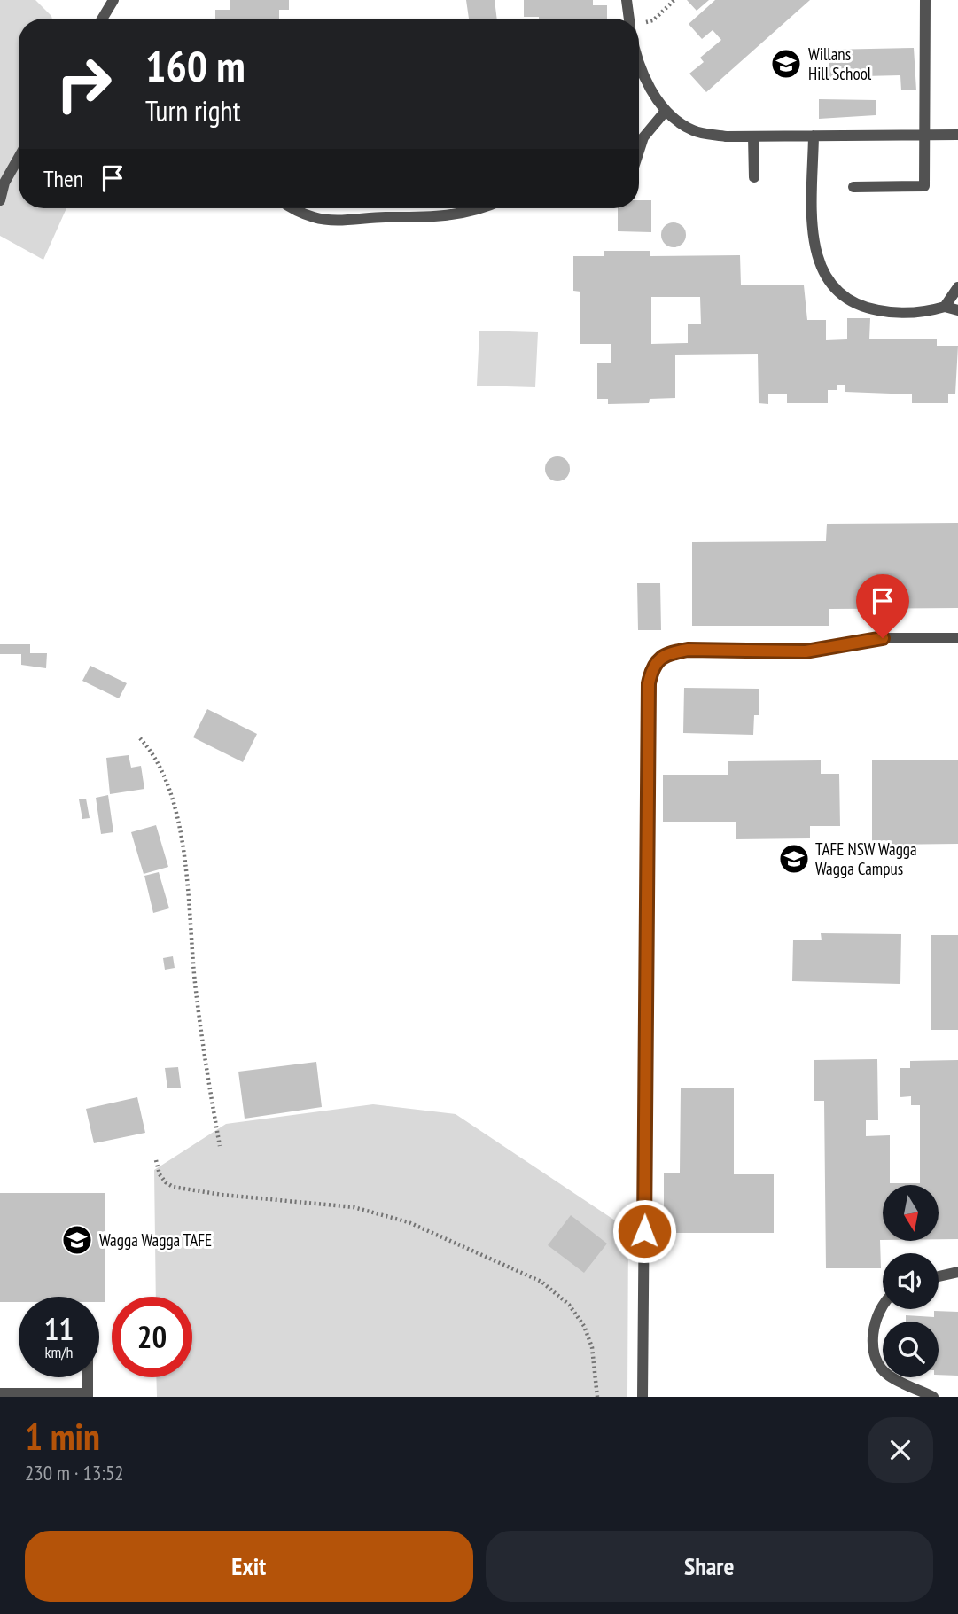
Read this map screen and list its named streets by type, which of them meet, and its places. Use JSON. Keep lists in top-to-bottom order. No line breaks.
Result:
{"places":{"school or university":["Willans Hill School","TAFE NSW Wagga Wagga Campus","Wagga Wagga TAFE"]},"north":"bottom","page":{"turn":["160 m","Turn right"],"then":"Then","speed":"11 km/h","limit":"20","heading":["1 min","230 m · 13:52"],"buttons":["Exit","Share"]}}
